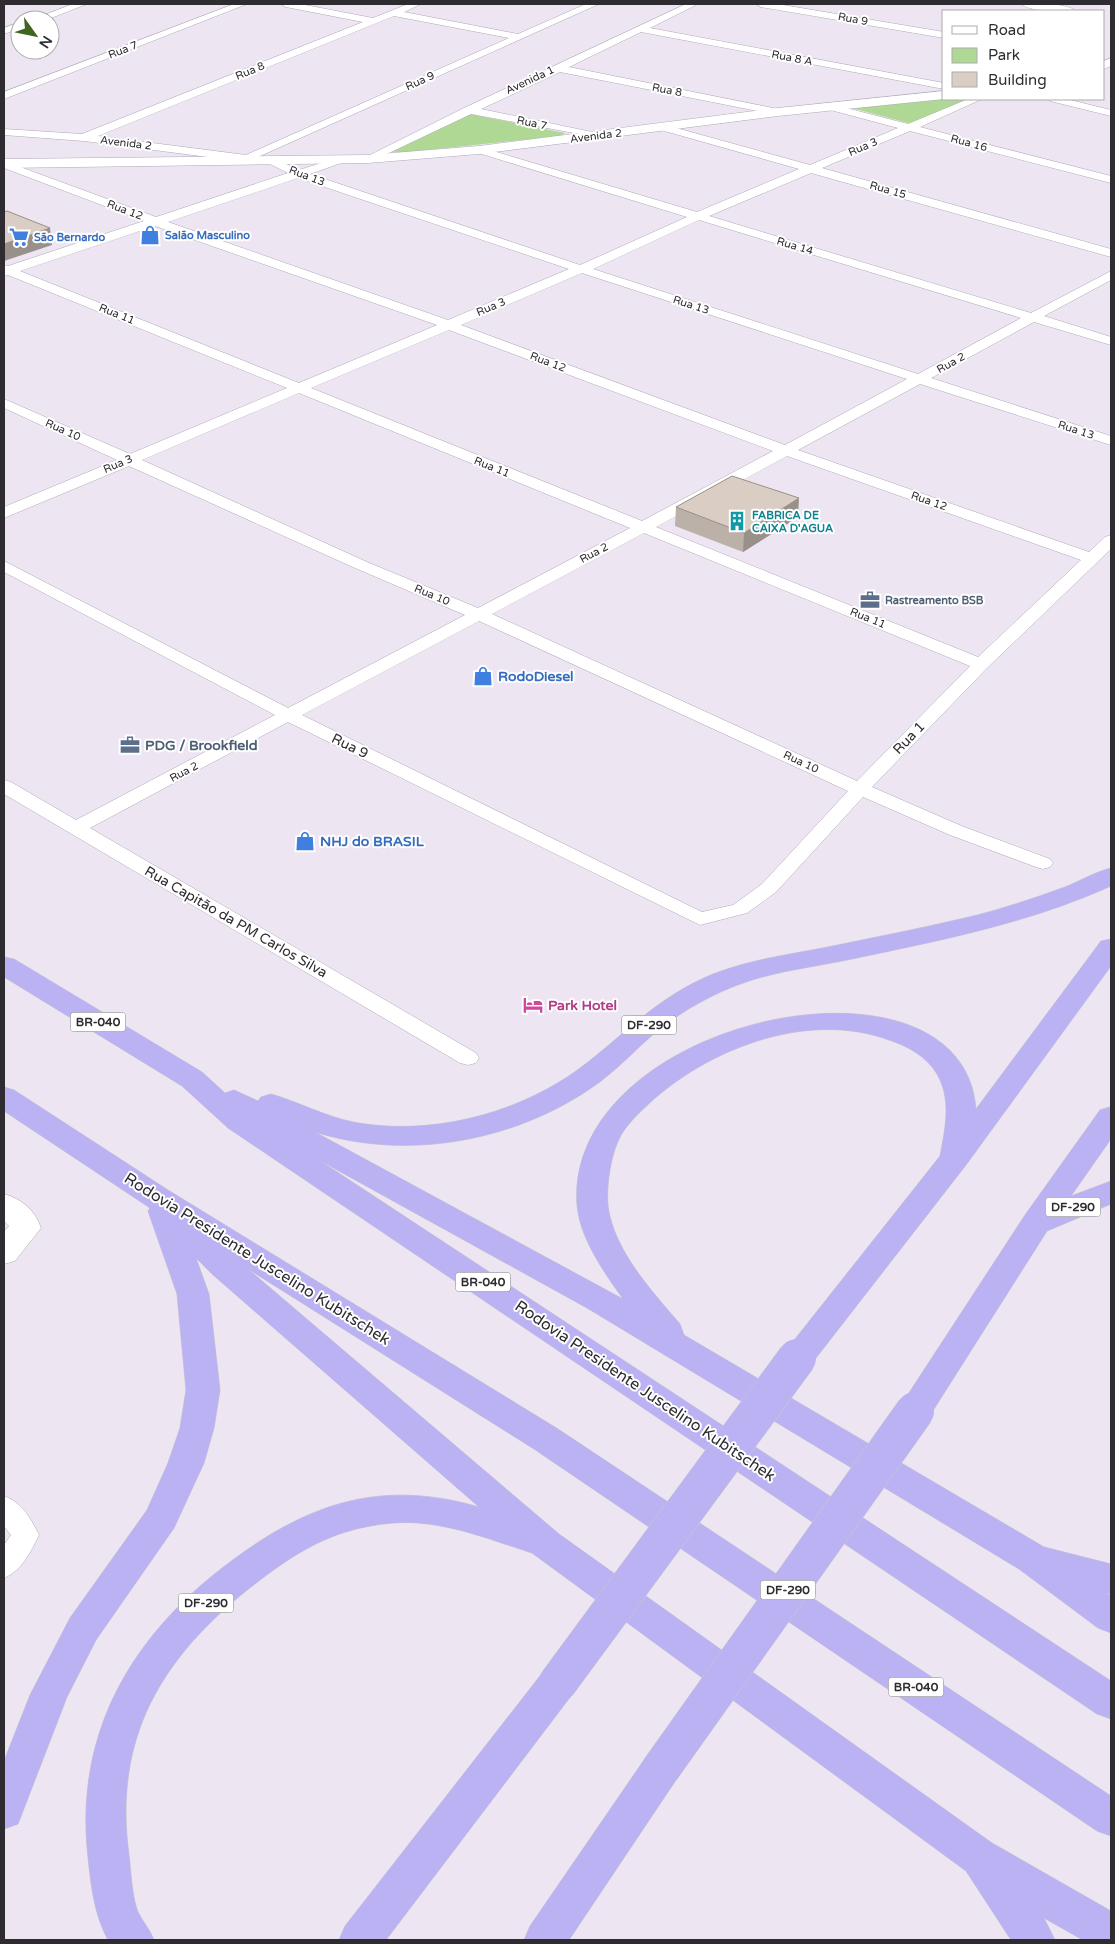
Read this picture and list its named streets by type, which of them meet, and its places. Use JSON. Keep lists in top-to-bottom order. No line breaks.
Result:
{"streets":{"highway":["BR-040","DF-290","Rodovia Presidente Juscelino Kubitschek"],"street":["Rua 9","Rua 7","Rua 8 A","Rua 8","Avenida 1","Avenida 2","Rua 16","Rua 3","Rua 13","Rua 15","Rua 12","Rua 14","Rua 11","Rua 2","Rua 10","Rua 1","Rua Capitão da PM Carlos Silva"]},"crossings":[["Rua 9","Avenida 2"],["Rua 9","Rua 2"],["Rua 9","Rua 1"],["Rua 7","Avenida 1"],["Rua 7","Avenida 2"],["Rua 8 A","Avenida 1"],["Rua 8","Avenida 1"],["Rua 8","Avenida 2"],["Avenida 1","Avenida 2"],["Avenida 2","Rua 16"],["Avenida 2","Rua 13"],["Avenida 2","Rua 15"],["Avenida 2","Rua 12"],["Avenida 2","Rua 14"],["Rua 16","Rua 3"],["Rua 3","Rua 13"],["Rua 3","Rua 15"],["Rua 3","Rua 12"],["Rua 3","Rua 14"],["Rua 3","Rua 11"],["Rua 3","Rua 10"],["Rua 13","Rua 2"],["Rua 12","Rua 2"],["Rua 12","Rua 1"],["Rua 14","Rua 2"],["Rua 11","Rua 2"],["Rua 11","Rua 1"],["Rua 2","Rua 10"],["Rua 2","Rua Capitão da PM Carlos Silva"],["Rua 10","Rua 1"],["DF-290","Rodovia Presidente Juscelino Kubitschek"]],"places":{"shop":["Salão Masculino","RodoDiesel","NHJ do BRASIL"],"supermarket":["São Bernardo"],"building":["FABRICA DE CAIXA D'AGUA"],"office":["Rastreamento BSB","PDG / Brookfield"],"hotel":["Park Hotel"]},"legend":["Road","Park","Building"],"north":"bottom right"}
